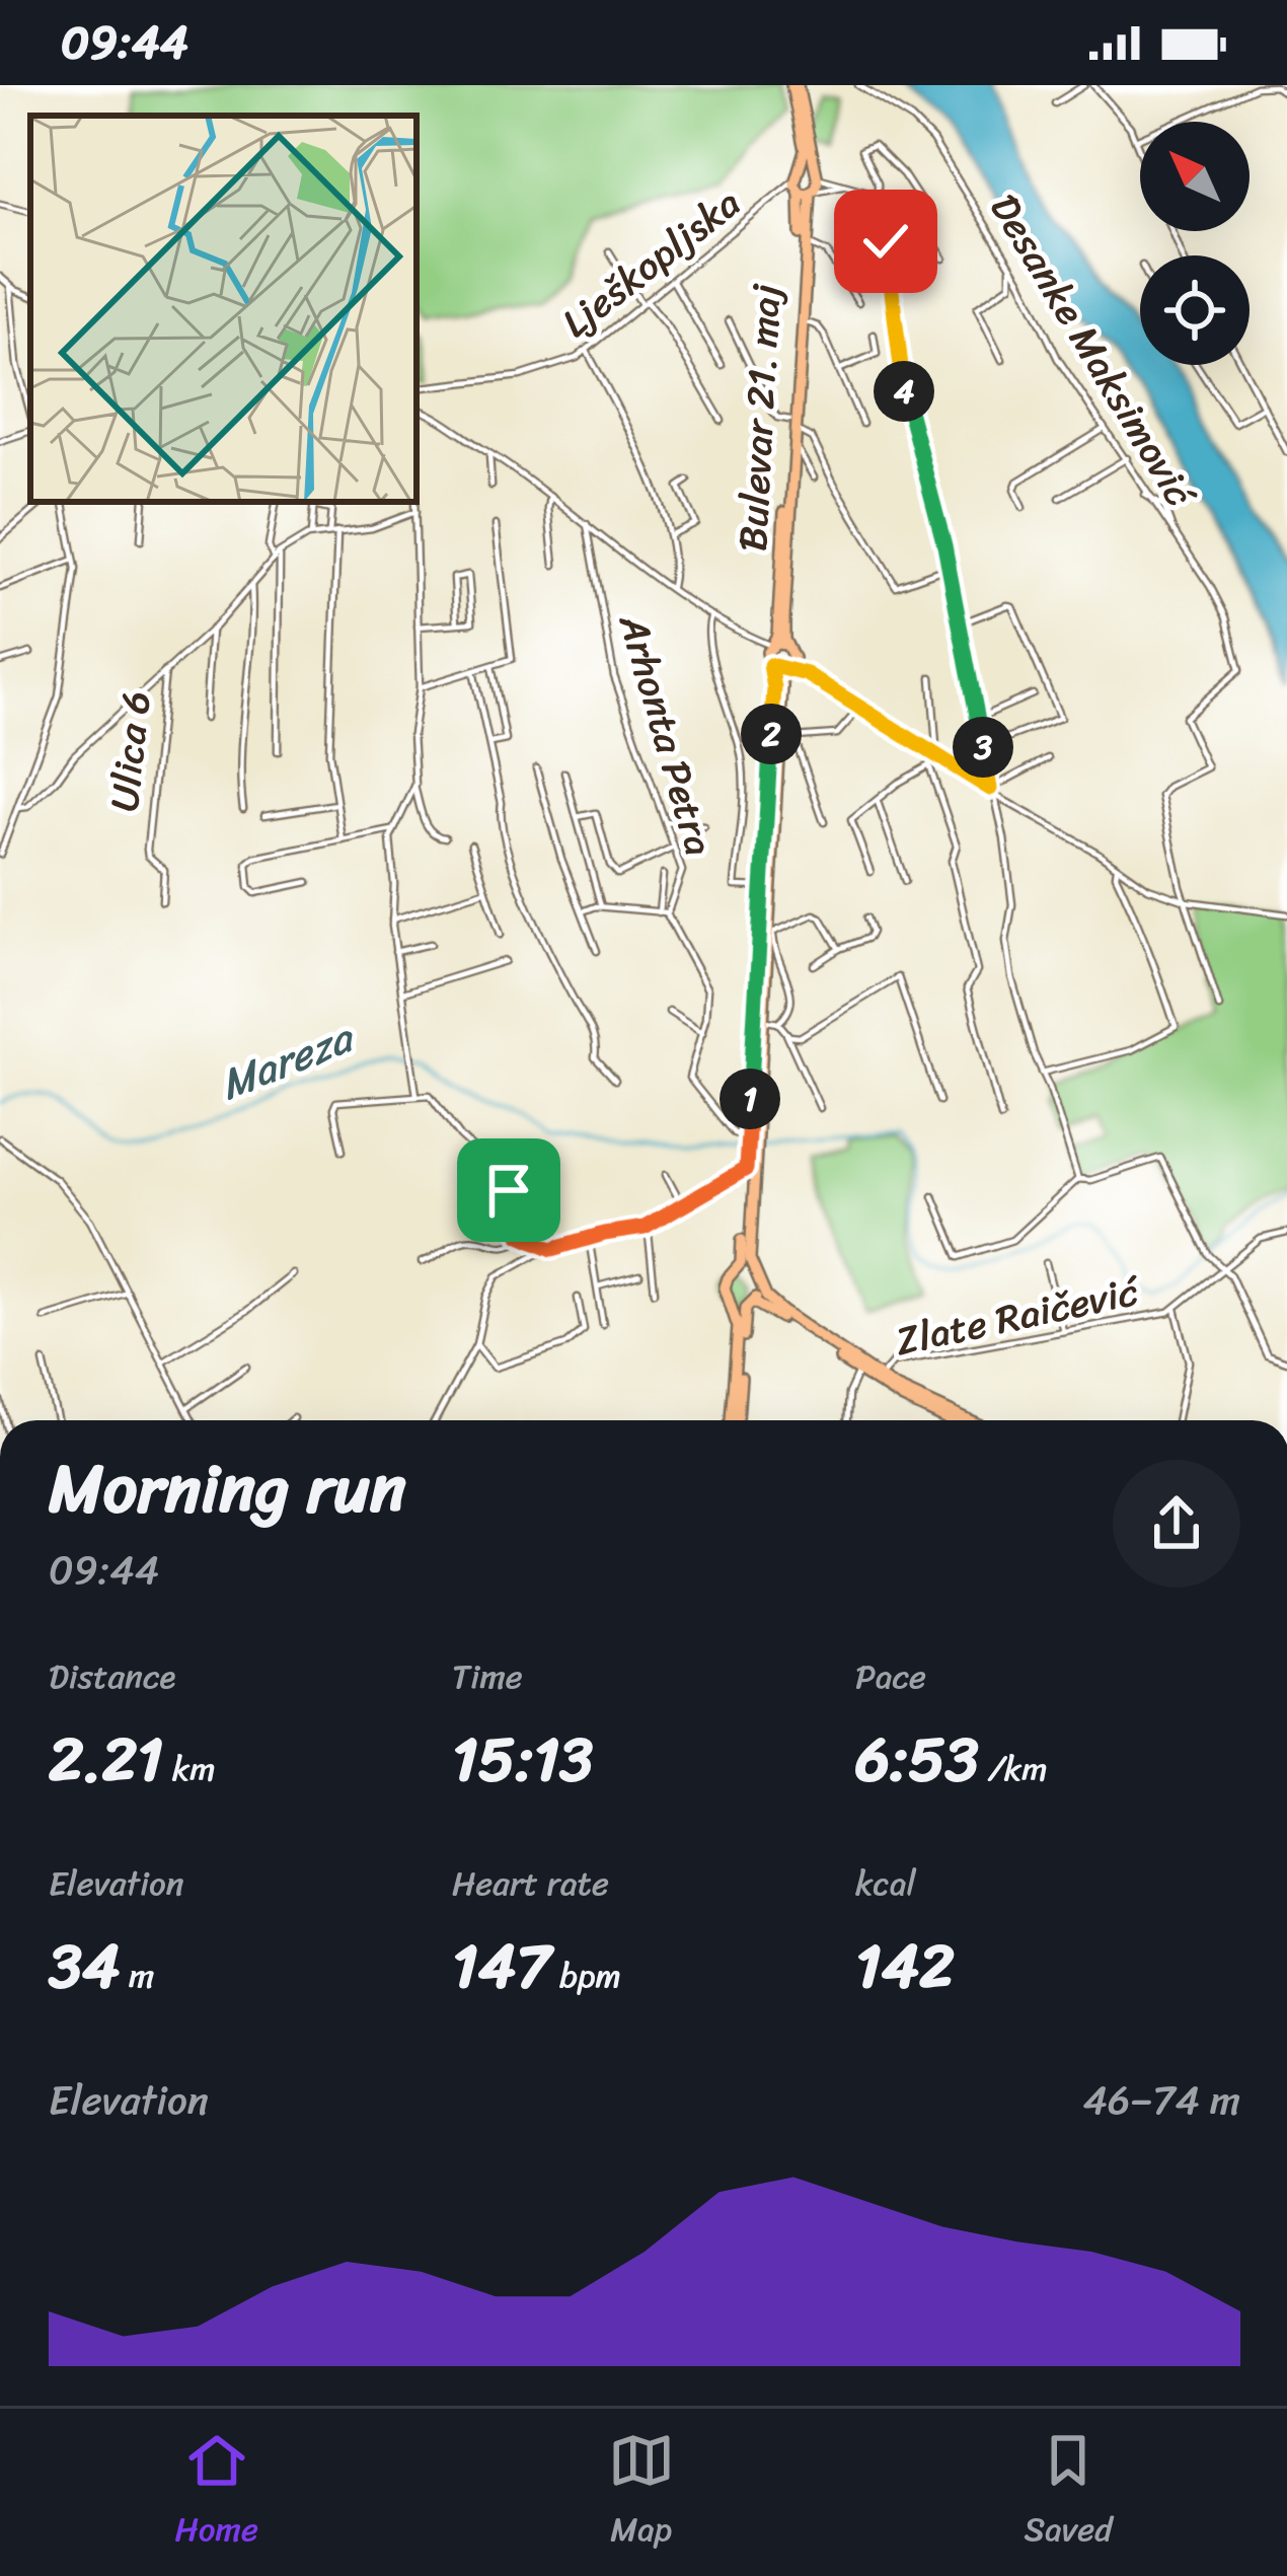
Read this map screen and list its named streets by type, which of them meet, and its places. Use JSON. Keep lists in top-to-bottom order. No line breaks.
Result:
{"streets":{"main road":["Bulevar 21. maj"],"street":["Lješkopljska","Desanke Maksimović","Arhonta Petra","Ulica 6","Zlate Raičević"]},"crossings":[["Lješkopljska","Bulevar 21. maj"],["Bulevar 21. maj","Arhonta Petra"]],"water":["Mareza"],"north":"top left","page":{"status":"09:44","pins":["4","2","3","1"],"heading":["Morning run","09:44"],"stats":[["Distance","2.21 km"],["Time","15:13"],["Pace","6:53 /km"],["Elevation","34 m"],["Heart rate","147 bpm"],["kcal","142"]],"chart":["Elevation","46–74 m"],"tabs":["Home","Map","Saved"]}}
